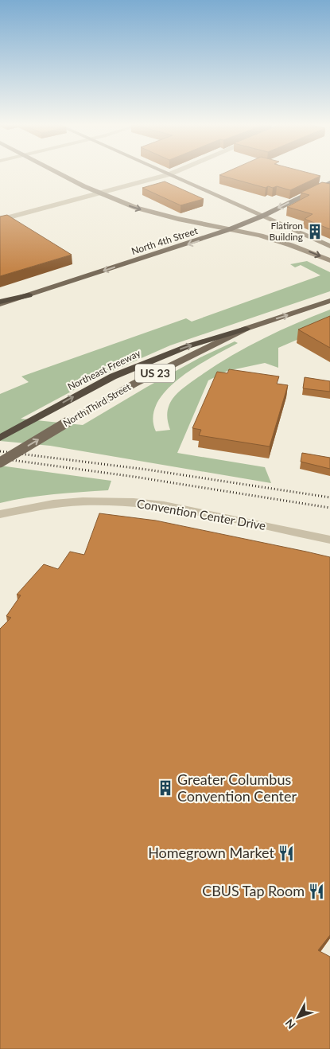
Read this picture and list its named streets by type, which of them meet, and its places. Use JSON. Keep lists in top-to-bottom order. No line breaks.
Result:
{"streets":{"highway":["Northeast Freeway"],"main road":["North 4th Street","US 23","North Third Street"],"street":["Convention Center Drive"]},"crossings":[["Northeast Freeway","North Third Street"]],"one_way":["North 4th Street","Northeast Freeway","North Third Street"],"places":{"building":["Flatiron Building","Greater Columbus Convention Center"],"restaurant":["Homegrown Market","CBUS Tap Room"]},"north":"bottom left"}
